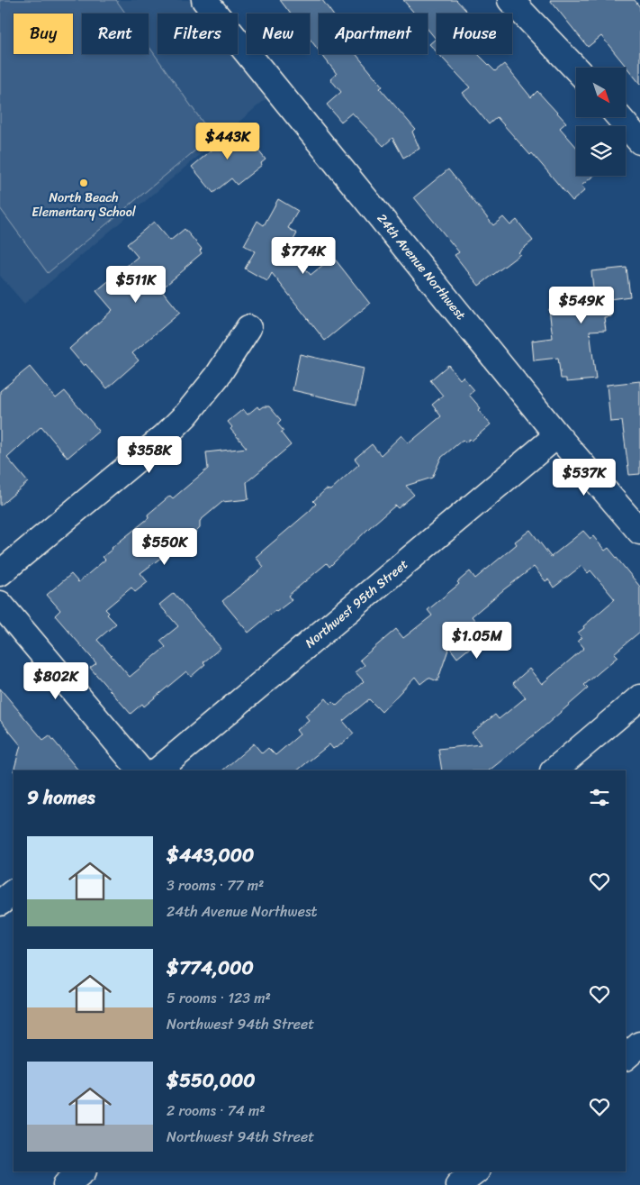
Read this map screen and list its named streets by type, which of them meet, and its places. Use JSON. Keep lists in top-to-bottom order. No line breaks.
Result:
{"streets":{"street":["24th Avenue Northwest","Northwest 95th Street"]},"crossings":[["24th Avenue Northwest","Northwest 95th Street"]],"places":["North Beach Elementary School"],"north":"bottom right","page":{"chip":["Buy","Rent","Filters","New","Apartment","House"],"price":["$443K","$774K","$511K","$549K","$358K","$537K","$550K","$1.05M","$802K"],"heading":"9 homes","list":[{"name":"$443,000","note":"3 rooms · 77 m² · 24th Avenue Northwest"},{"name":"$774,000","note":"5 rooms · 123 m² · Northwest 94th Street"},{"name":"$550,000","note":"2 rooms · 74 m² · Northwest 94th Street"}]}}
